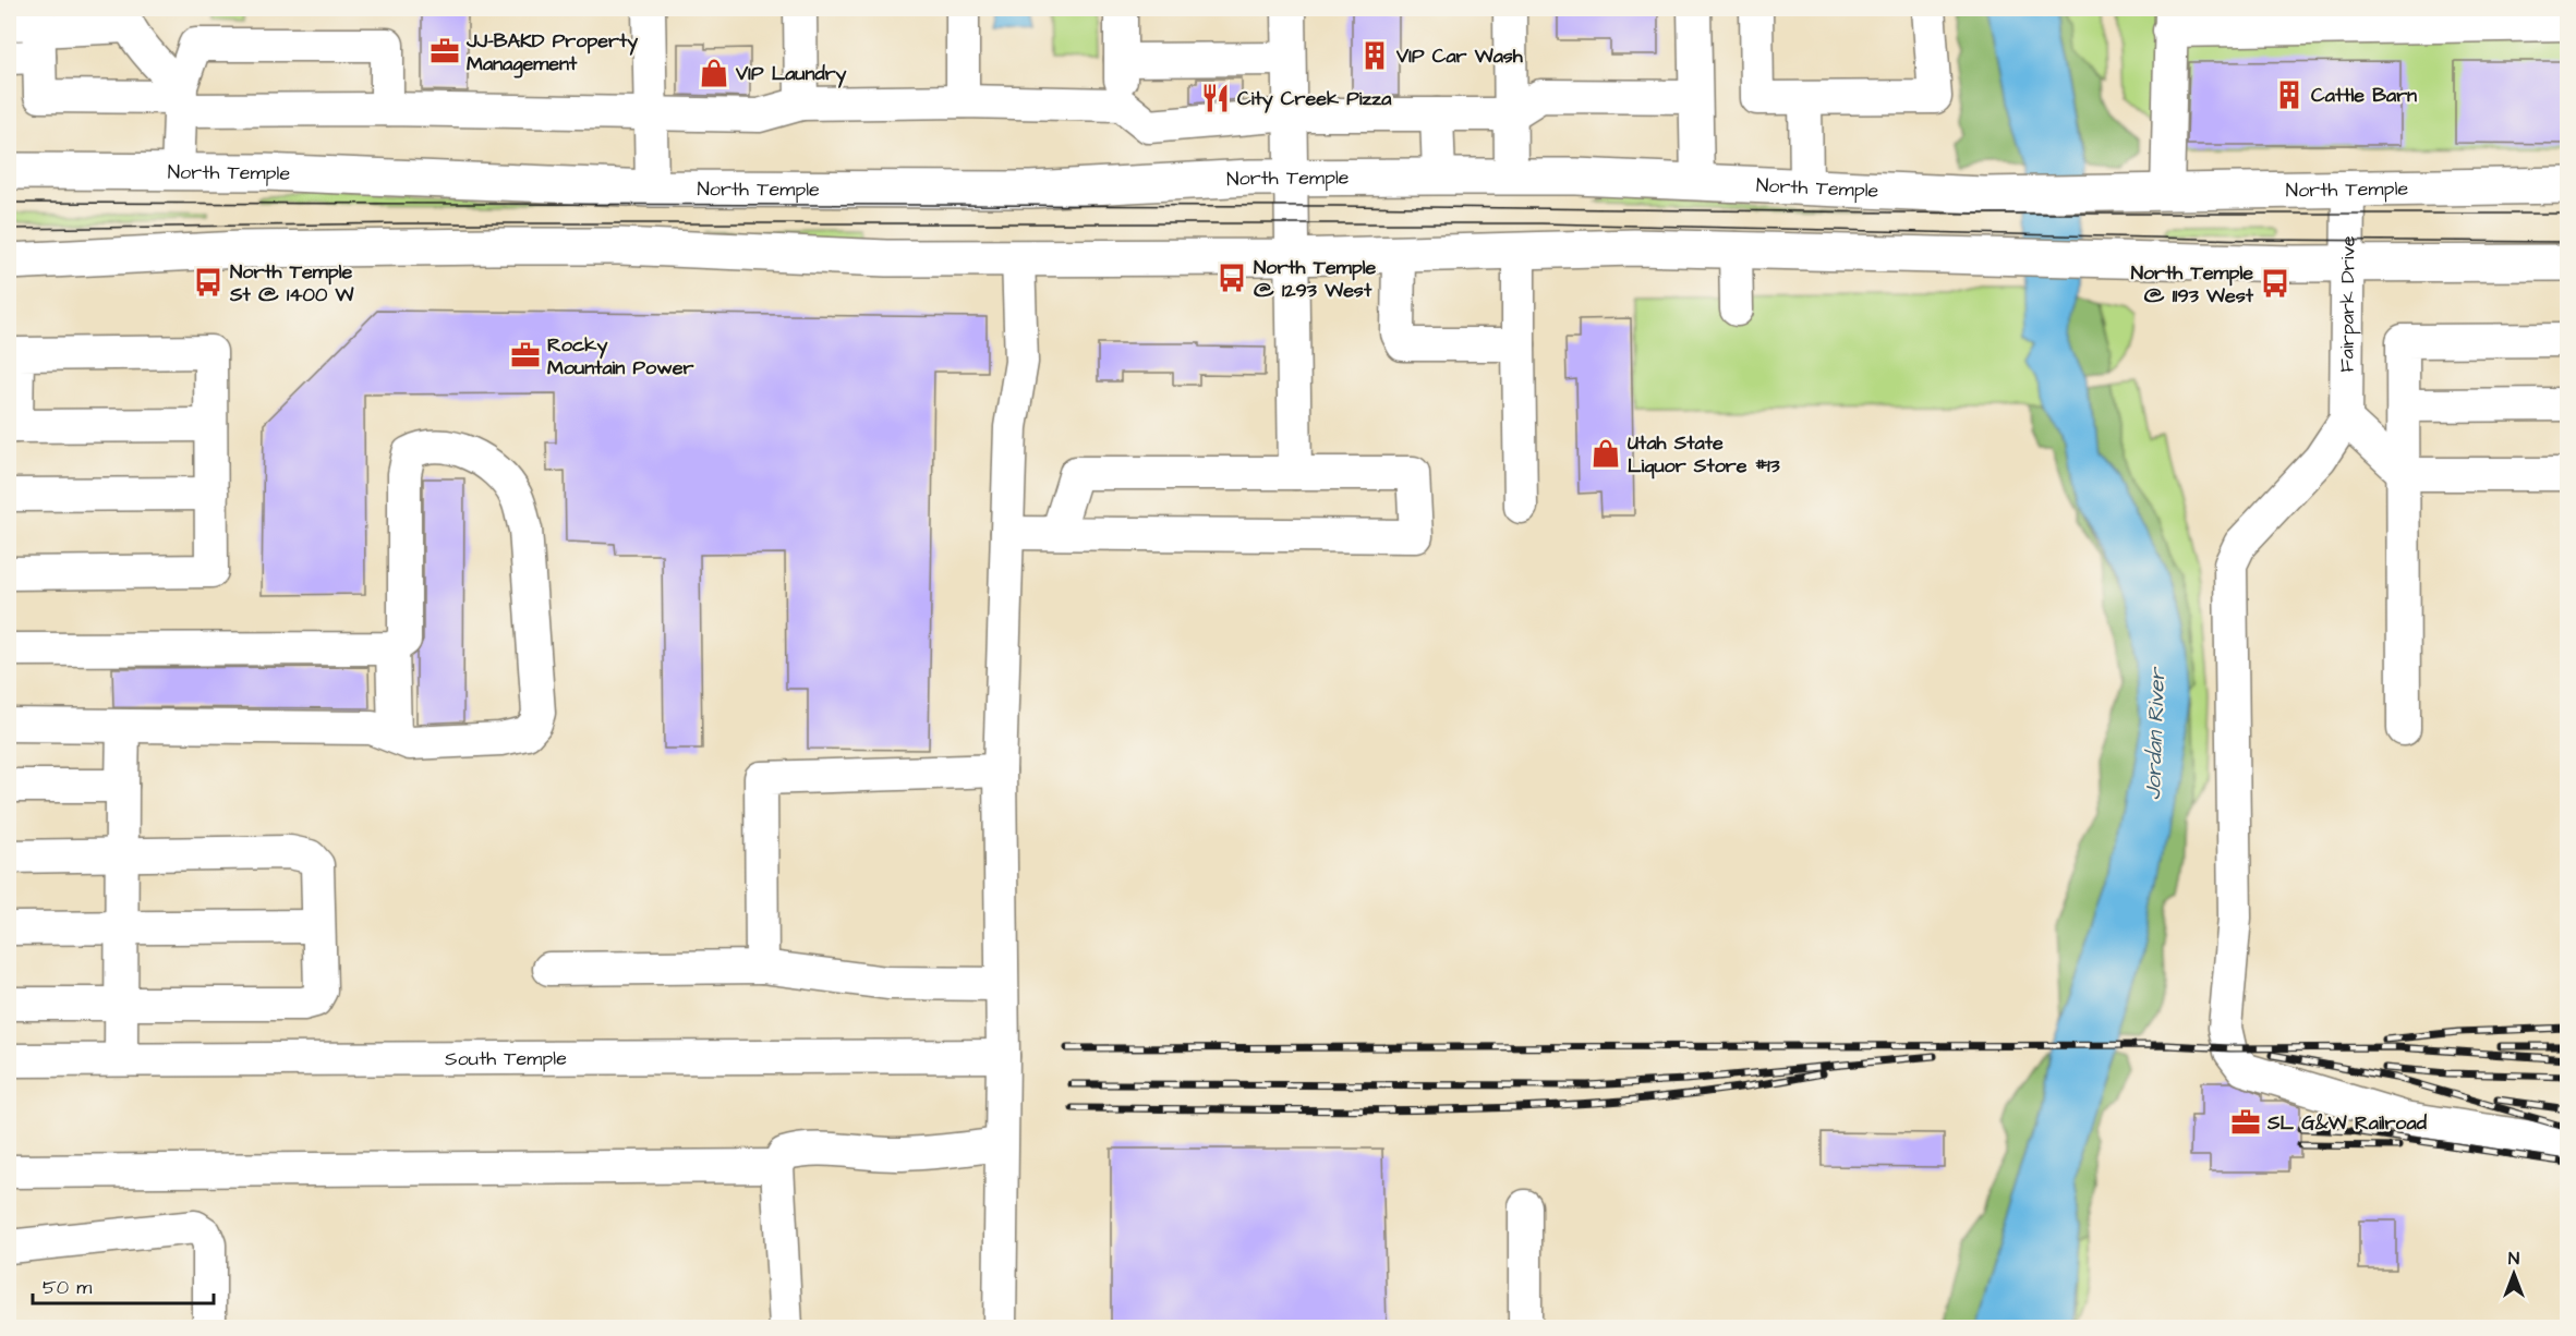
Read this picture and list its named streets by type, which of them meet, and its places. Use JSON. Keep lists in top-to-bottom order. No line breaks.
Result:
{"streets":{"main road":["North Temple"],"street":["Fairpark Drive","South Temple"]},"crossings":[["North Temple","Fairpark Drive"]],"water":["Jordan River"],"places":{"office":["JJ-BAKD Property Management","Rocky Mountain Power","SL G&W Railroad"],"building":["VIP Car Wash","Cattle Barn"],"shop":["VIP Laundry","Utah State Liquor Store #13"],"restaurant":["City Creek Pizza"],"bus stop":["North Temple @ 1293 West","North Temple St @ 1400 W","North Temple @ 1193 West"]},"scale_bar":"50 m","north":"top"}
